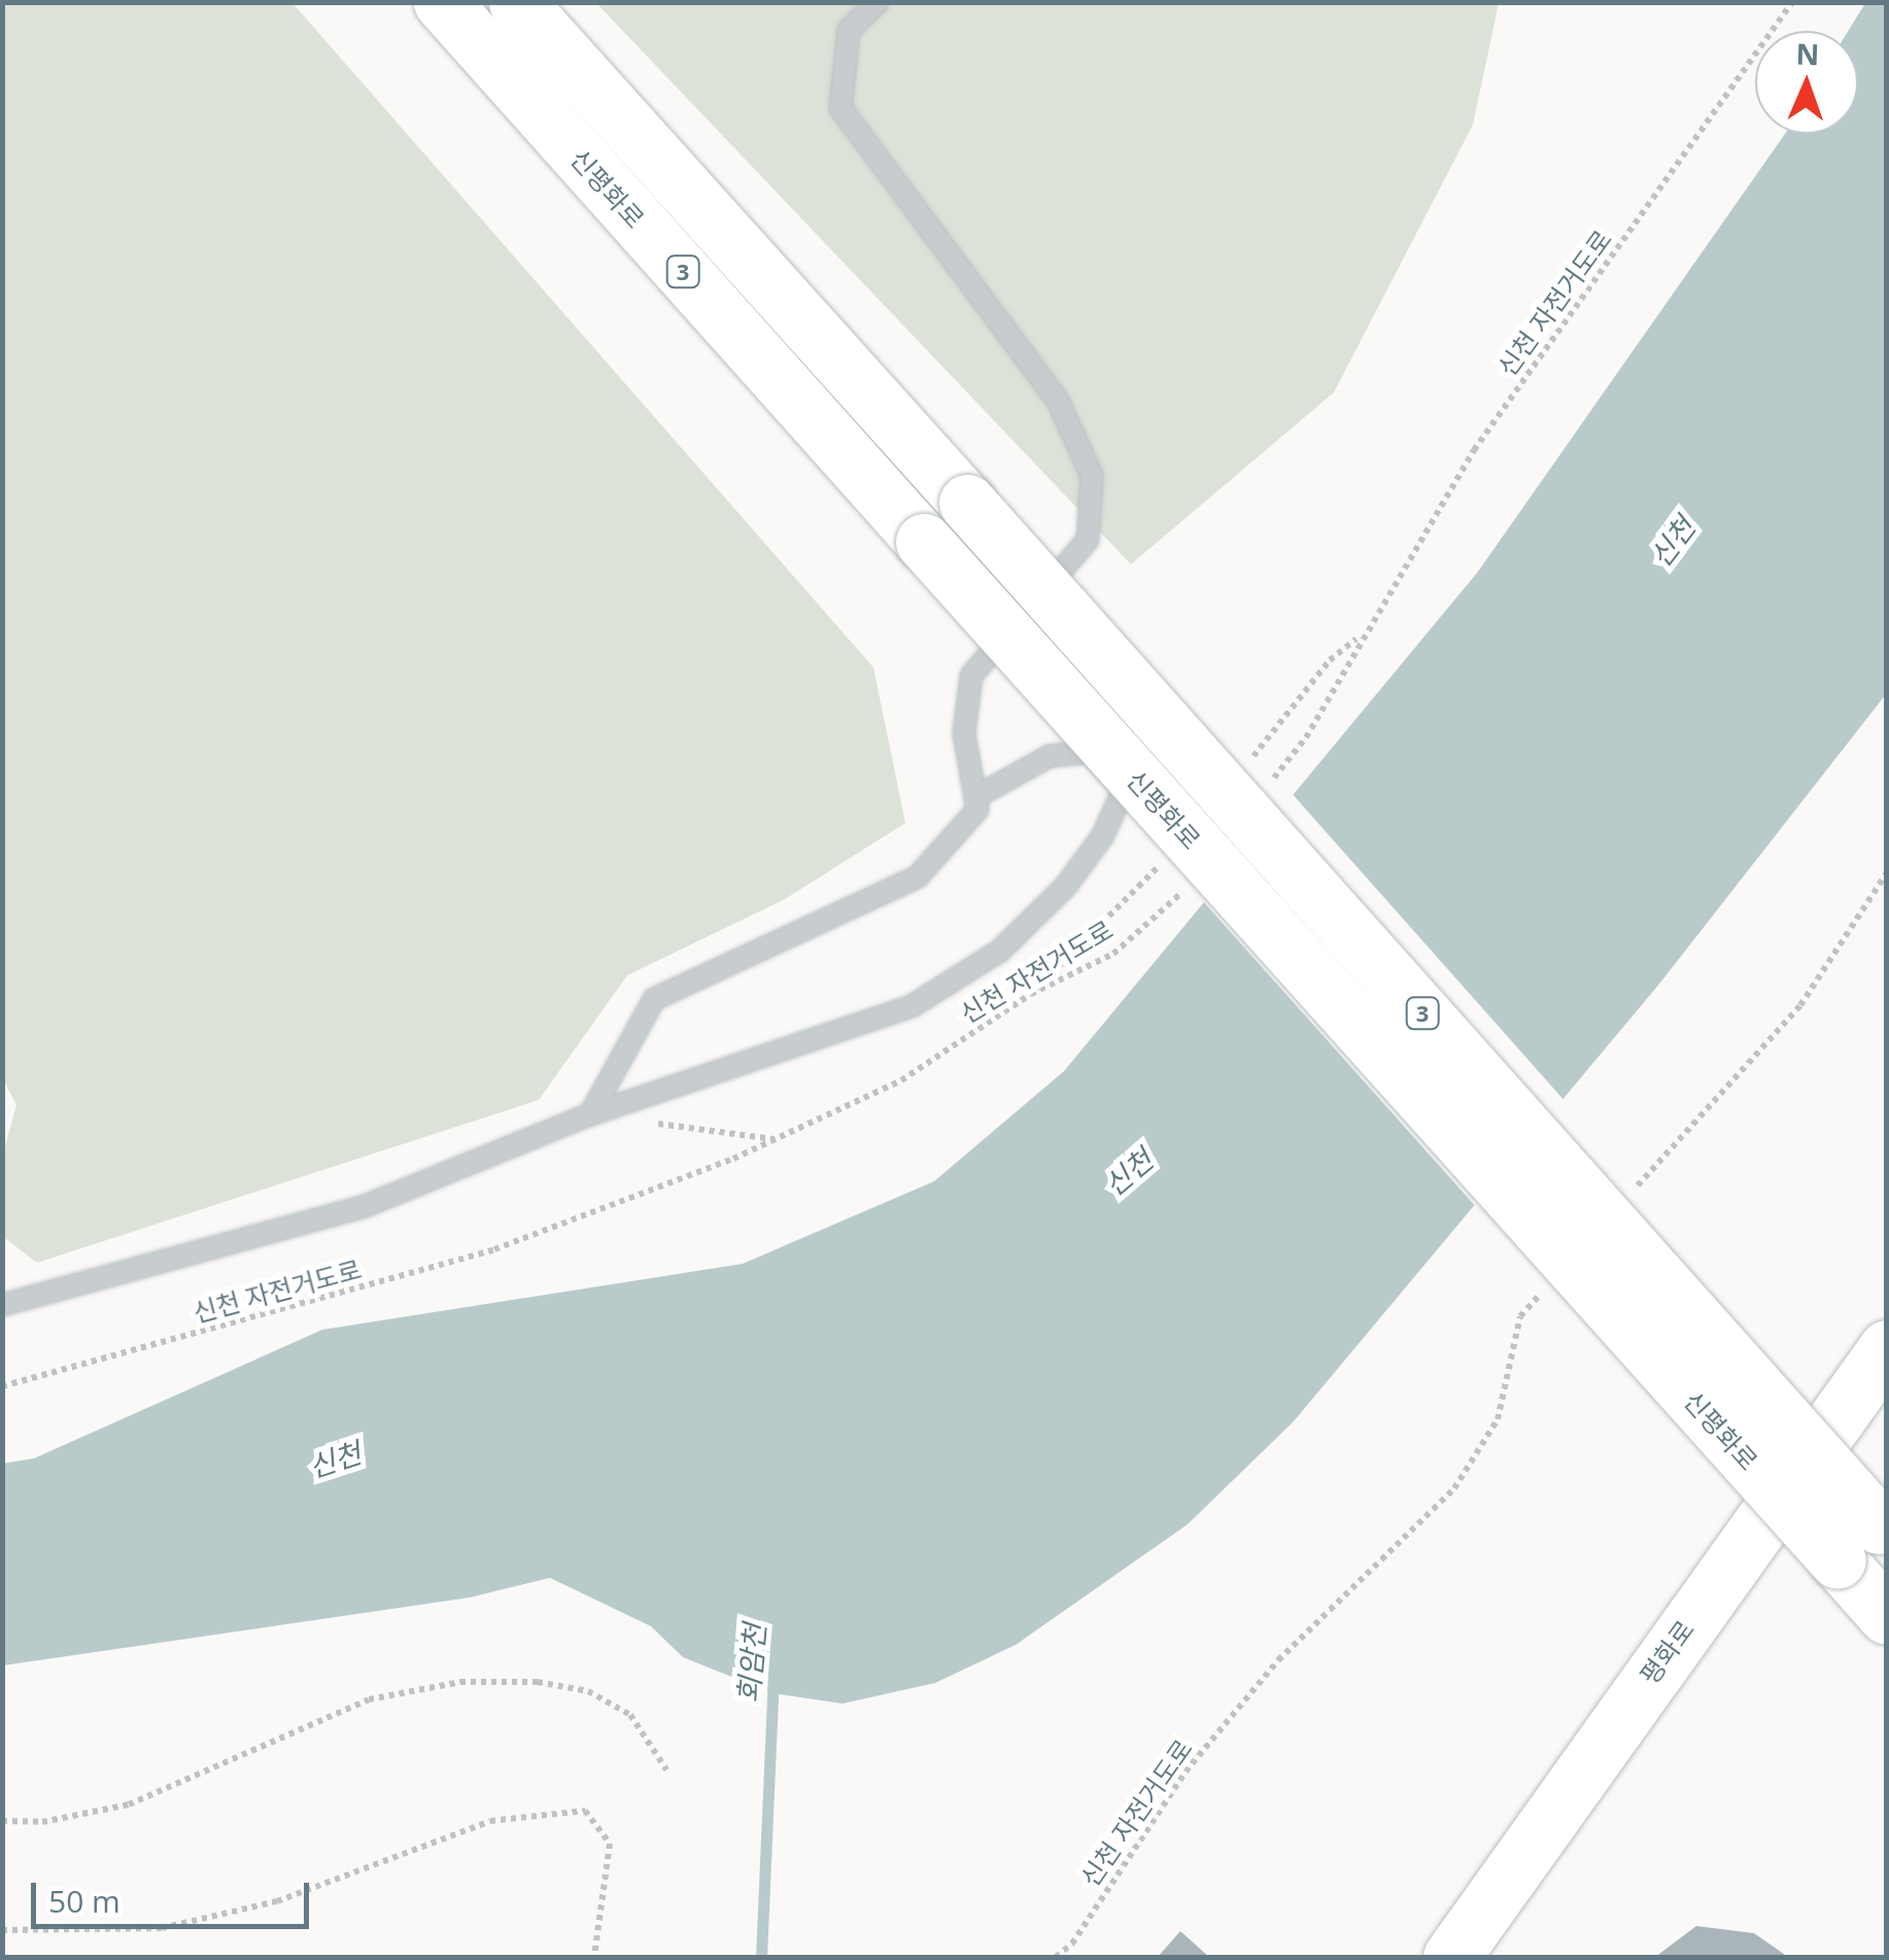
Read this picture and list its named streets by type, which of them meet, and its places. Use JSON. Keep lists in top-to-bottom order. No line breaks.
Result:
{"streets":{"main road":["신평화로","3","평화로"],"path":["신천 자전거도로"]},"water":["신천","회암천"],"scale_bar":"50 m","north":"top"}
